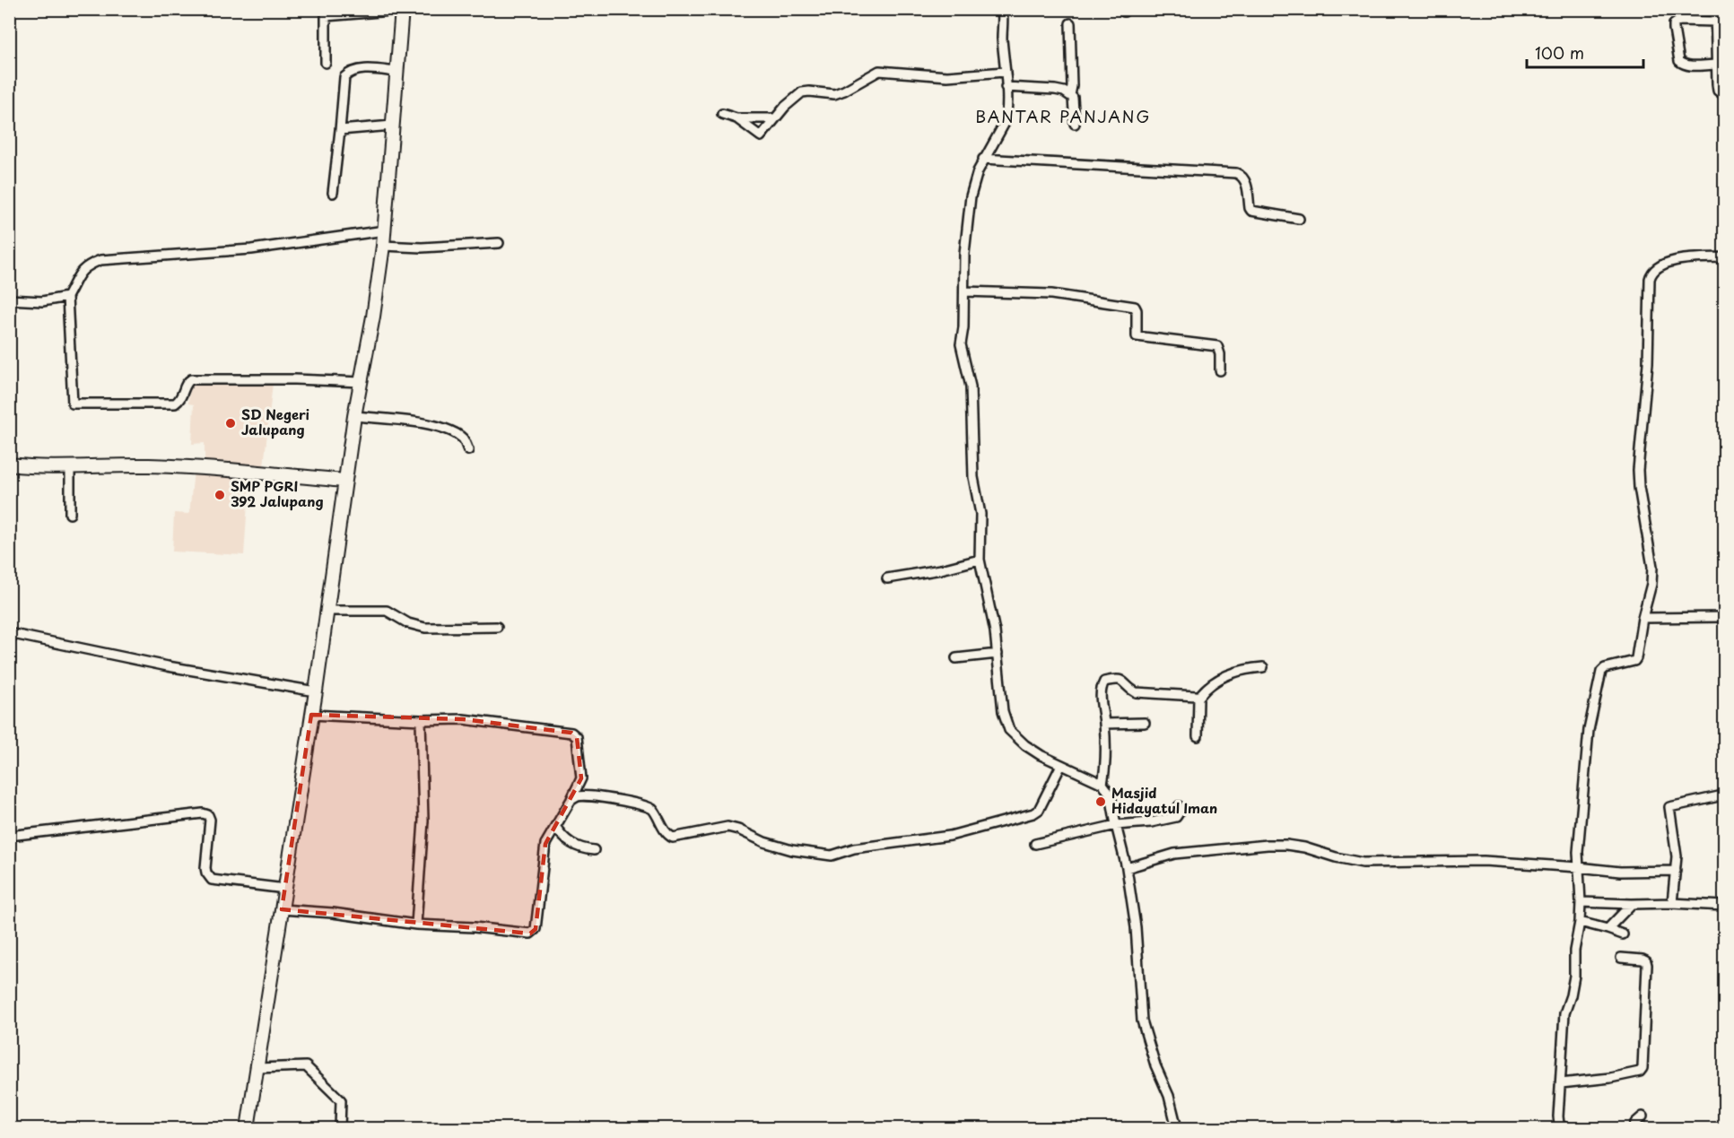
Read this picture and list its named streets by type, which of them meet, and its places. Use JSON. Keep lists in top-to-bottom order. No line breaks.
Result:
{"districts":["BANTAR PANJANG"],"places":["SD Negeri Jalupang","SMP PGRI 392 Jalupang","Masjid Hidayatul Iman"],"scale_bar":"100 m"}
